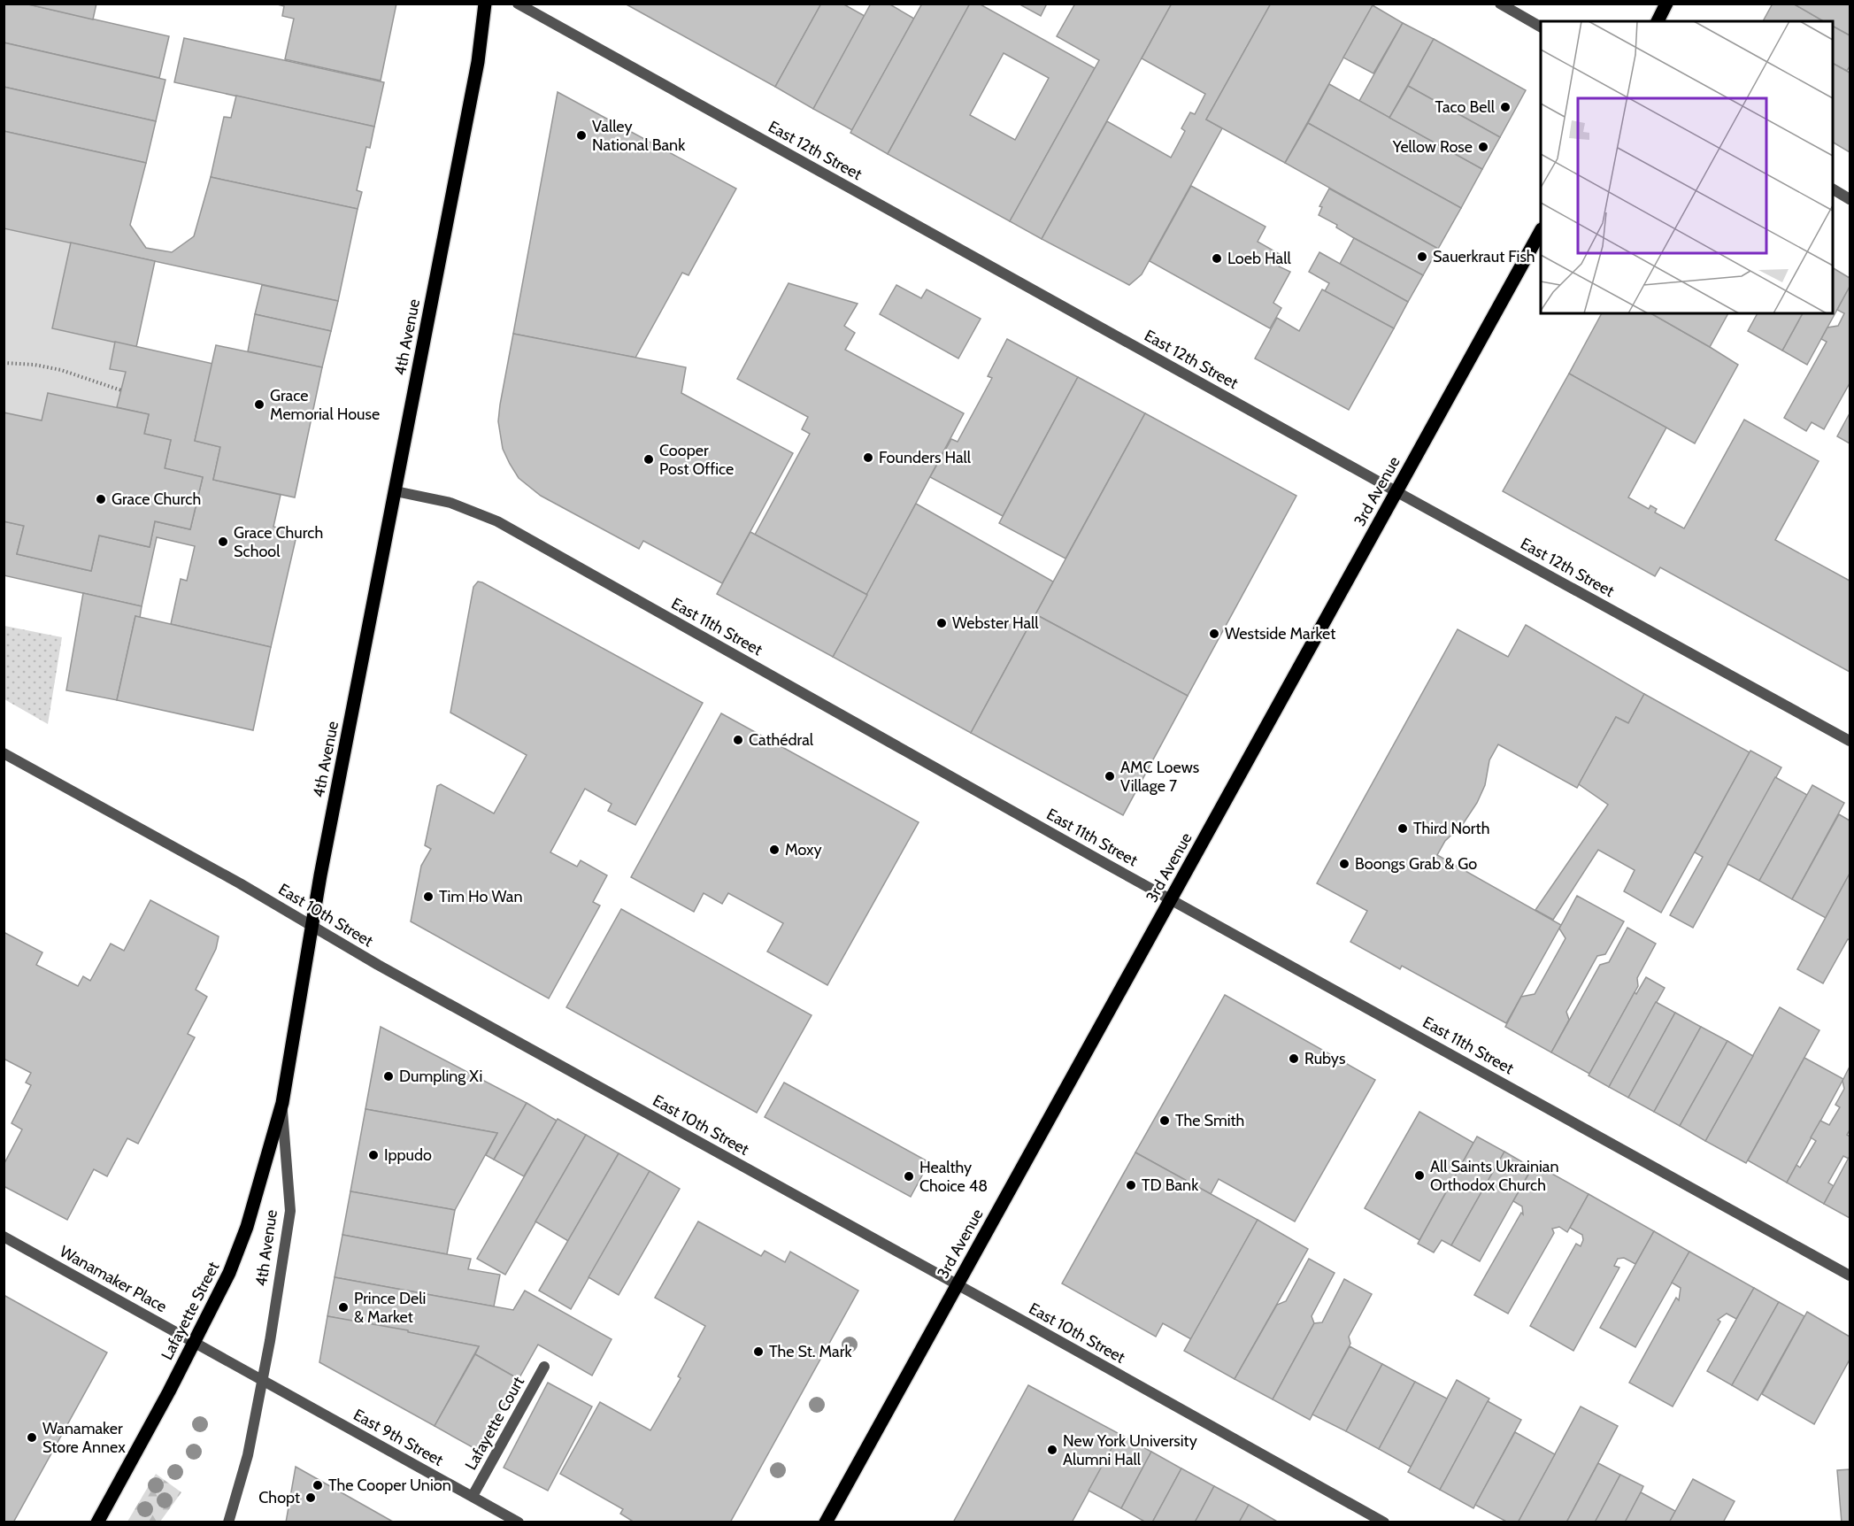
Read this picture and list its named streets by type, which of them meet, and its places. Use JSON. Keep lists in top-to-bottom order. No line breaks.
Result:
{"streets":{"main road":["4th Avenue","3rd Avenue","Lafayette Street"],"street":["East 12th Street","East 11th Street","East 10th Street","Wanamaker Place","Lafayette Court","East 9th Street"]},"crossings":[["East 12th Street","3rd Avenue"],["4th Avenue","East 11th Street"],["4th Avenue","East 10th Street"],["4th Avenue","Wanamaker Place"],["4th Avenue","Lafayette Street"],["4th Avenue","East 9th Street"],["3rd Avenue","East 11th Street"],["3rd Avenue","East 10th Street"],["Wanamaker Place","Lafayette Street"],["Wanamaker Place","East 9th Street"],["Lafayette Court","East 9th Street"]],"places":["Taco Bell","Valley National Bank","Yellow Rose","Sauerkraut Fish","Loeb Hall","Grace Memorial House","Founders Hall","Cooper Post Office","Grace Church","Grace Church School","Webster Hall","Westside Market","Cathédral","AMC Loews Village 7","Third North","Moxy","Boongs Grab & Go","Tim Ho Wan","Rubys","Dumpling Xi","The Smith","Ippudo","All Saints Ukrainian Orthodox Church","Healthy Choice 48","TD Bank","Prince Deli & Market","The St. Mark","Wanamaker Store Annex","New York University Alumni Hall","The Cooper Union","Chopt"]}
